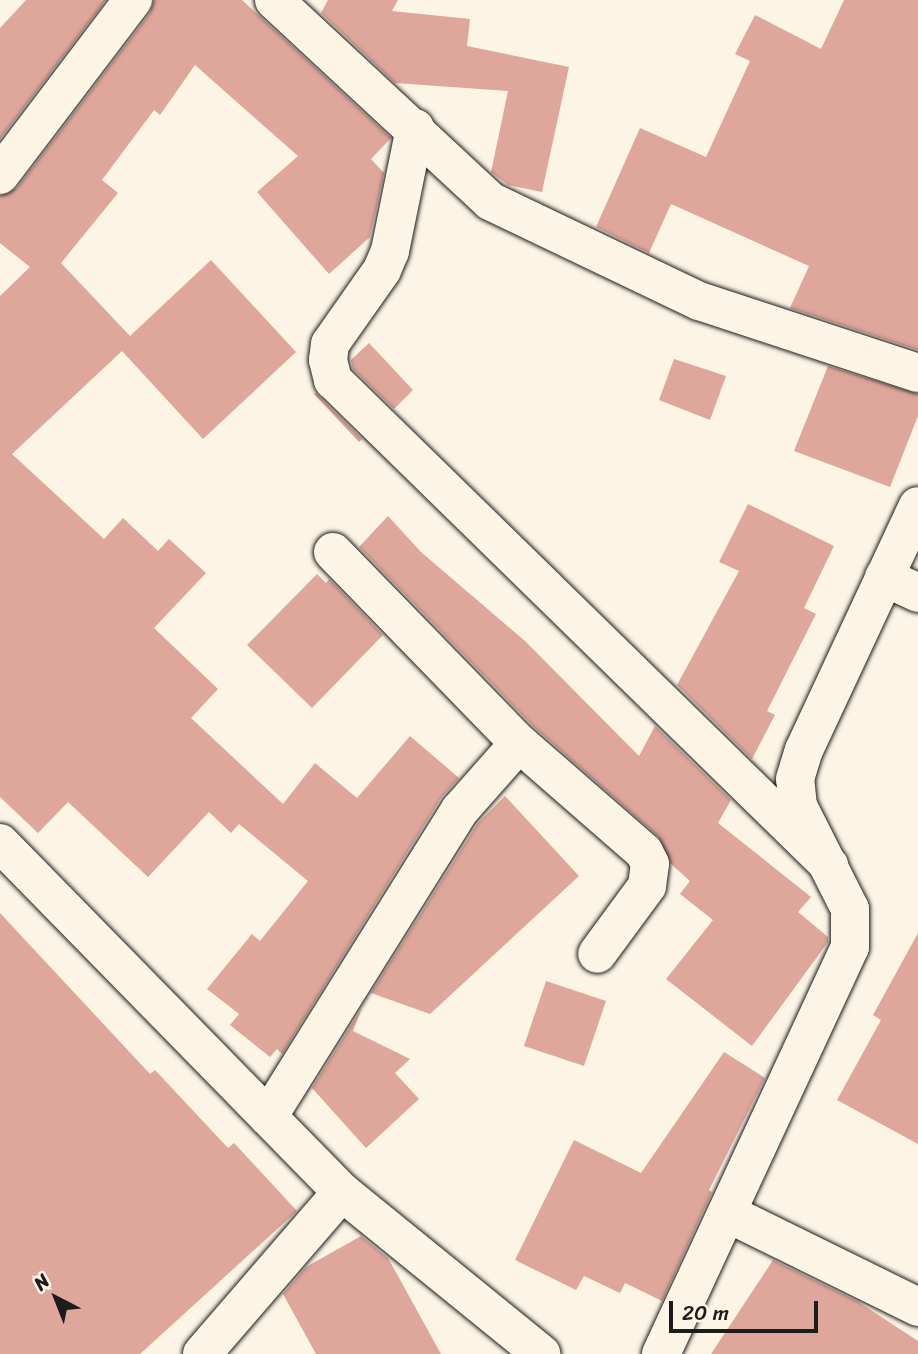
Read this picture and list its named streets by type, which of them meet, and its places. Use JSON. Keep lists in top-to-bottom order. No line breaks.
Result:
{"scale_bar":"20 m","north":"top left"}
